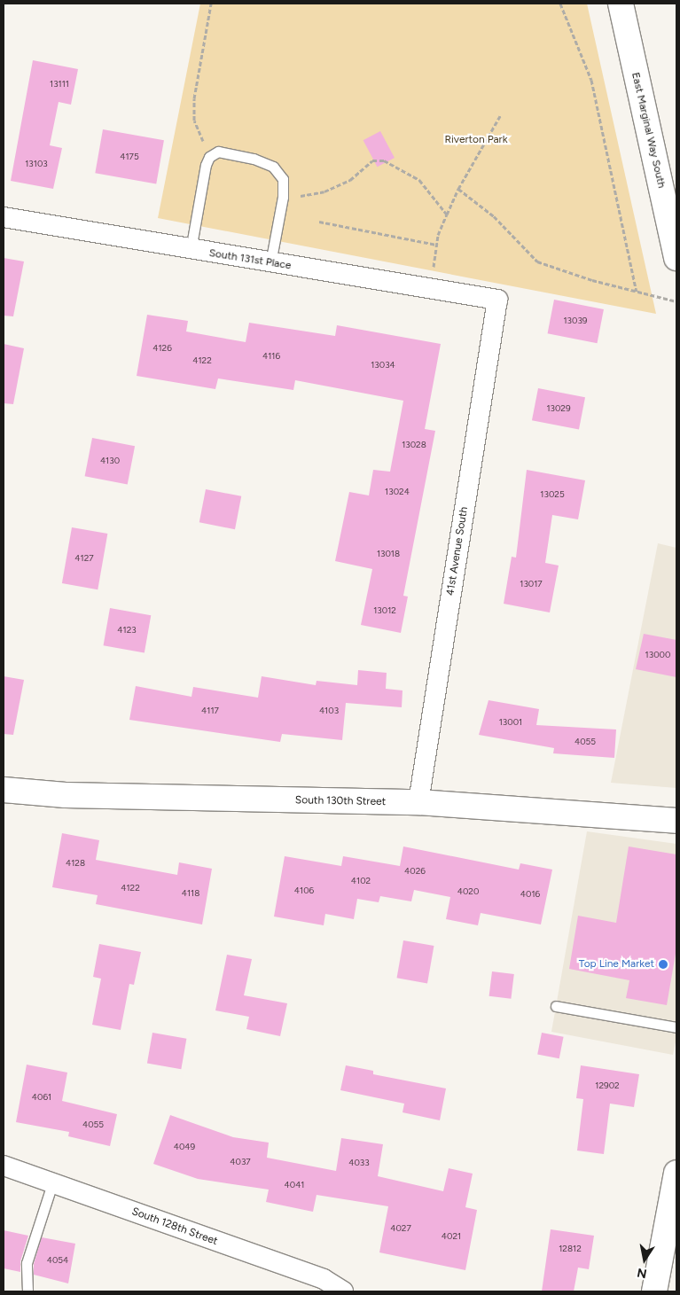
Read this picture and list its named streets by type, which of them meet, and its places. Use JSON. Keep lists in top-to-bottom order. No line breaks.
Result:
{"streets":{"street":["East Marginal Way South","South 131st Place","41st Avenue South","South 130th Street","South 128th Street"]},"crossings":[["South 131st Place","41st Avenue South"],["41st Avenue South","South 130th Street"]],"parks":["Riverton Park"],"places":["Top Line Market"],"house_numbers":["13111","4175","13103","13039","4126","4116","4122","13034","13029","13028","4130","13024","13025","13018","4127","13017","13012","4123","13000","4117","4103","13001","4055","4128","4026","4102","4122","4106","4020","4118","4016","12902","4061","4055","4049","4037","4033","4041","4027","4021","12812","4054"],"north":"bottom"}
